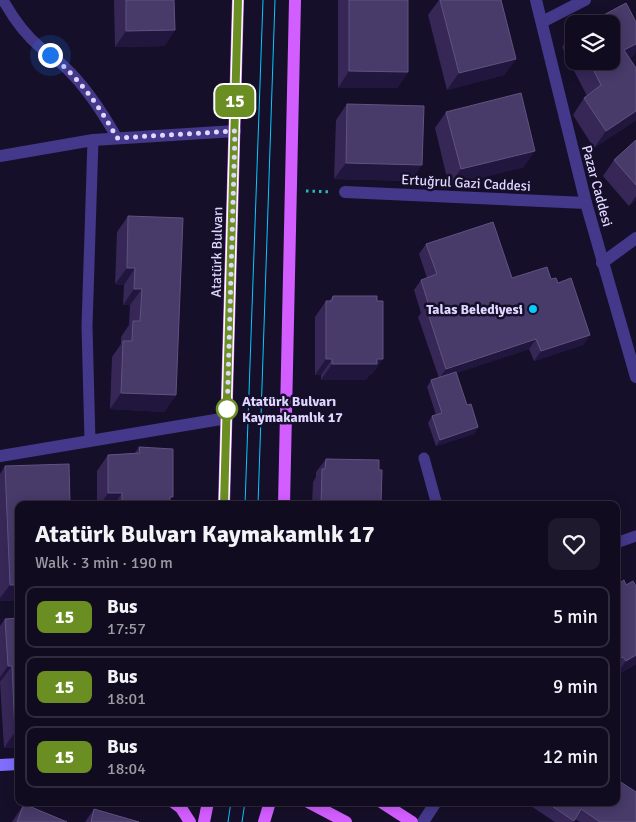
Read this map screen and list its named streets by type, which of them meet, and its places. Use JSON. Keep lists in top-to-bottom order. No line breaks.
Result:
{"streets":{"main road":["Atatürk Bulvarı"],"street":["Ertuğrul Gazi Caddesi","Pazar Caddesi"]},"crossings":[["Ertuğrul Gazi Caddesi","Pazar Caddesi"]],"places":["Talas Belediyesi","Atatürk Bulvarı Kaymakamlık 17"],"lines":["bus line 15"],"page":{"on_map":"15","heading":["Atatürk Bulvarı Kaymakamlık 17","Walk · 3 min · 190 m"],"list":[{"mark":"15","name":"Bus","note":"17:57","value":"5 min"},{"mark":"15","name":"Bus","note":"18:01","value":"9 min"},{"mark":"15","name":"Bus","note":"18:04","value":"12 min"}]}}
